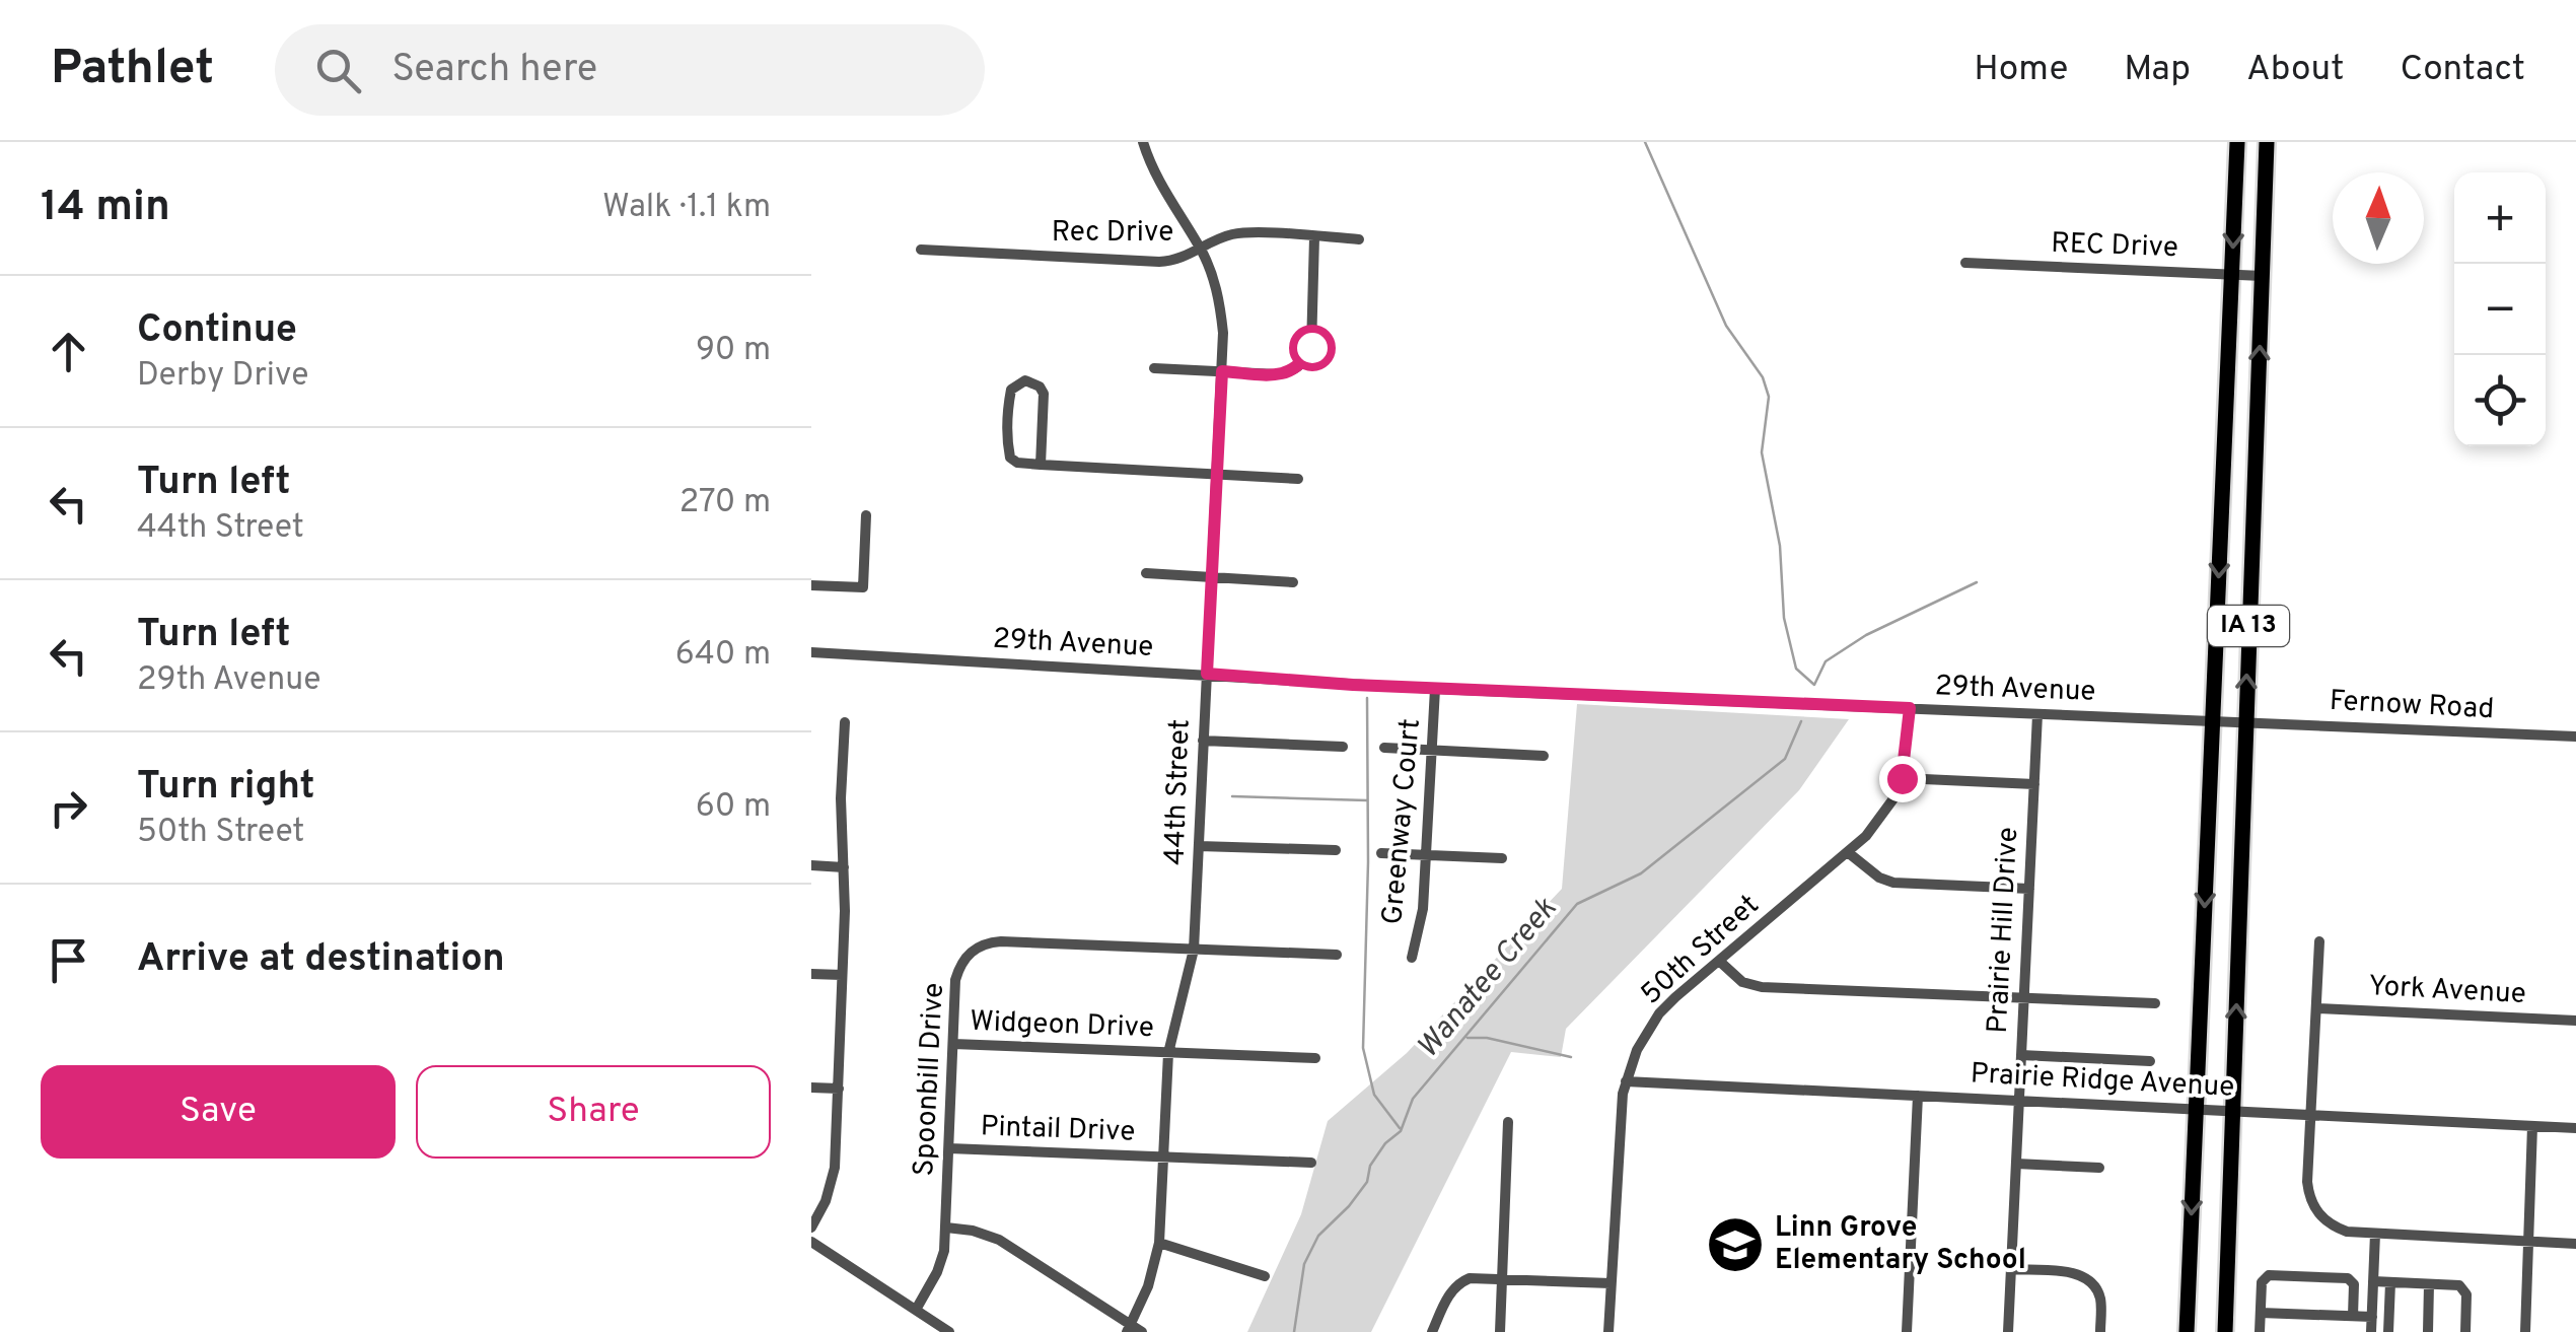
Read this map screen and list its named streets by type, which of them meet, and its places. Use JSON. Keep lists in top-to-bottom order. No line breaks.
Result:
{"streets":{"highway":["IA 13"],"street":["Rec Drive","REC Drive","29th Avenue","Fernow Road","44th Street","Greenway Court","Prairie Hill Drive","50th Street","York Avenue","Widgeon Drive","Spoonbill Drive","Prairie Ridge Avenue","Pintail Drive"]},"crossings":[["Rec Drive","44th Street"],["REC Drive","IA 13"],["IA 13","29th Avenue"],["IA 13","Fernow Road"],["IA 13","Prairie Ridge Avenue"],["29th Avenue","Fernow Road"],["29th Avenue","44th Street"],["29th Avenue","Greenway Court"],["29th Avenue","Prairie Hill Drive"],["29th Avenue","50th Street"],["44th Street","Widgeon Drive"],["44th Street","Spoonbill Drive"],["44th Street","Pintail Drive"],["Prairie Hill Drive","Prairie Ridge Avenue"],["50th Street","Prairie Ridge Avenue"],["Widgeon Drive","Spoonbill Drive"],["Spoonbill Drive","Pintail Drive"]],"water":["Wanatee Creek"],"places":{"school or university":["Linn Grove Elementary School"]},"north":"top","page":{"header":"Pathlet","search":"Search here","nav":["Home","Map","About","Contact"],"heading":["14 min","Walk · 1.1 km"],"map_buttons":["+","−"],"list":[["Continue","Derby Drive","90 m"],["Turn left","44th Street","270 m"],["Turn left","29th Avenue","640 m"],["Turn right","50th Street","60 m"],"Arrive at destination"],"buttons":["Save","Share"]}}
